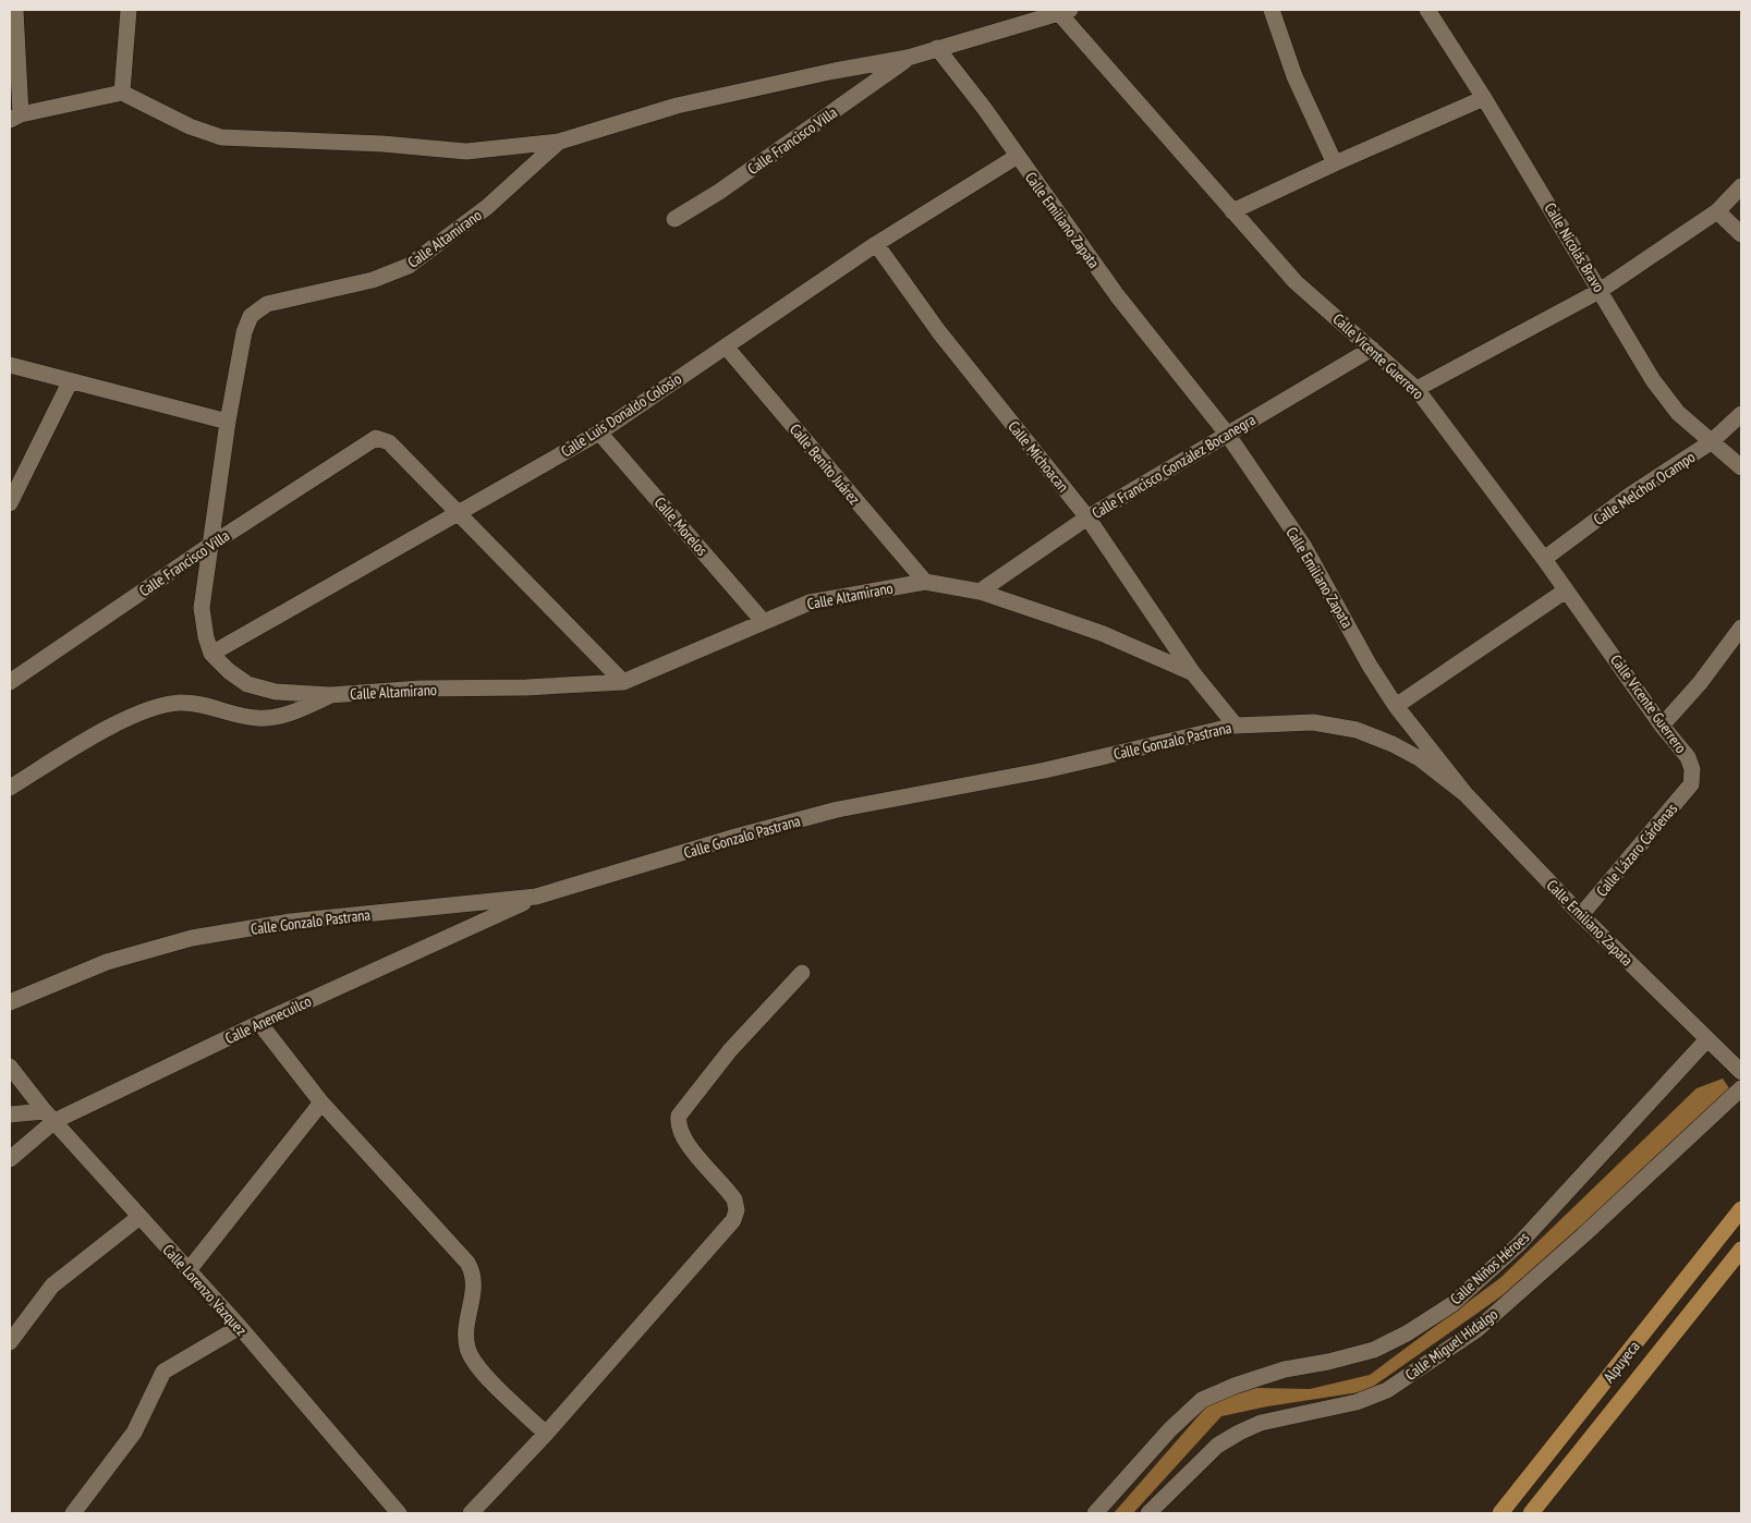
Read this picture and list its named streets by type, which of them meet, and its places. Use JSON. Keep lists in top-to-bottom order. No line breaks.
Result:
{"streets":{"main road":["Alpuyeca"],"street":["Calle Francisco Villa","Calle Emiliano Zapata","Calle Altamirano","Calle Nicolás Bravo","Calle Vicente Guerrero","Calle Luis Donaldo Colosio","Calle Michoacan","Calle Benito Juárez","Calle Francisco González Bocanegra","Calle Melchor Ocampo","Calle Morelos","Calle Gonzalo Pastrana","Calle Lázaro Cárdenas","Calle Anenecuilco","Calle Niños Héroes","Calle Lorenzo Vazquez","Calle Miguel Hidalgo"]},"crossings":[["Calle Francisco Villa","Calle Altamirano"],["Calle Francisco Villa","Calle Luis Donaldo Colosio"],["Calle Emiliano Zapata","Calle Luis Donaldo Colosio"],["Calle Emiliano Zapata","Calle Francisco González Bocanegra"],["Calle Emiliano Zapata","Calle Gonzalo Pastrana"],["Calle Emiliano Zapata","Calle Lázaro Cárdenas"],["Calle Emiliano Zapata","Calle Niños Héroes"],["Calle Altamirano","Calle Luis Donaldo Colosio"],["Calle Altamirano","Calle Michoacan"],["Calle Altamirano","Calle Benito Juárez"],["Calle Altamirano","Calle Francisco González Bocanegra"],["Calle Altamirano","Calle Morelos"],["Calle Altamirano","Calle Gonzalo Pastrana"],["Calle Nicolás Bravo","Calle Melchor Ocampo"],["Calle Vicente Guerrero","Calle Francisco González Bocanegra"],["Calle Vicente Guerrero","Calle Melchor Ocampo"],["Calle Vicente Guerrero","Calle Lázaro Cárdenas"],["Calle Luis Donaldo Colosio","Calle Michoacan"],["Calle Luis Donaldo Colosio","Calle Benito Juárez"],["Calle Luis Donaldo Colosio","Calle Morelos"],["Calle Michoacan","Calle Francisco González Bocanegra"],["Calle Gonzalo Pastrana","Calle Anenecuilco"],["Calle Anenecuilco","Calle Lorenzo Vazquez"]]}
